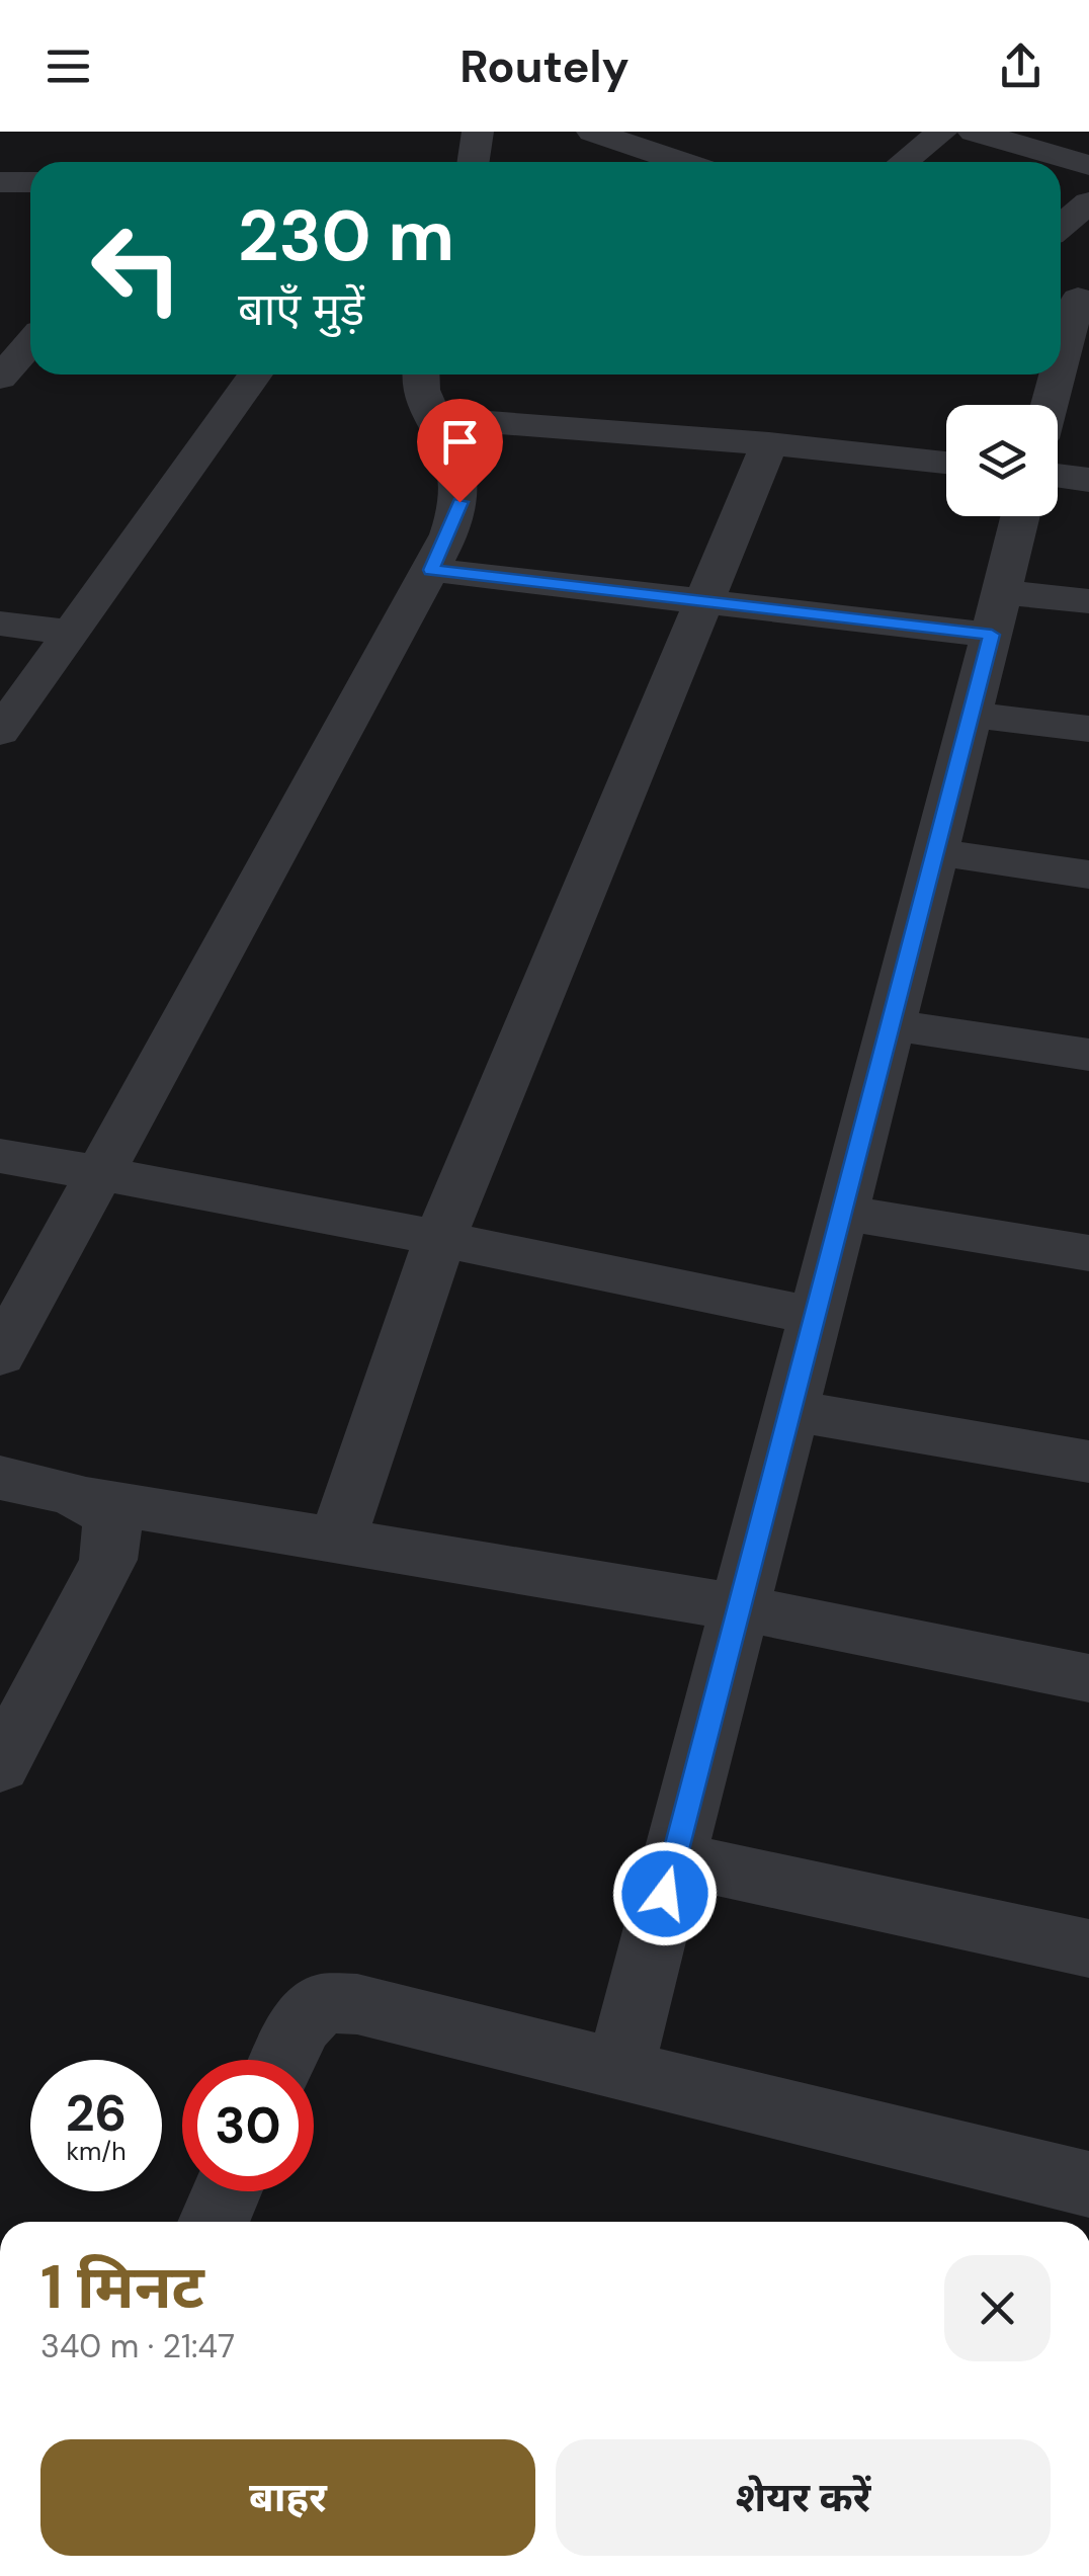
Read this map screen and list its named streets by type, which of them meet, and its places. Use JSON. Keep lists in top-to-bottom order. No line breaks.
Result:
{"page":{"header":"Routely","turn":["230 m","बाएँ मुड़ें"],"speed":"26 km/h","limit":"30","heading":["1 मिनट","340 m · 21:47"],"buttons":["बाहर","शेयर करें"]}}
